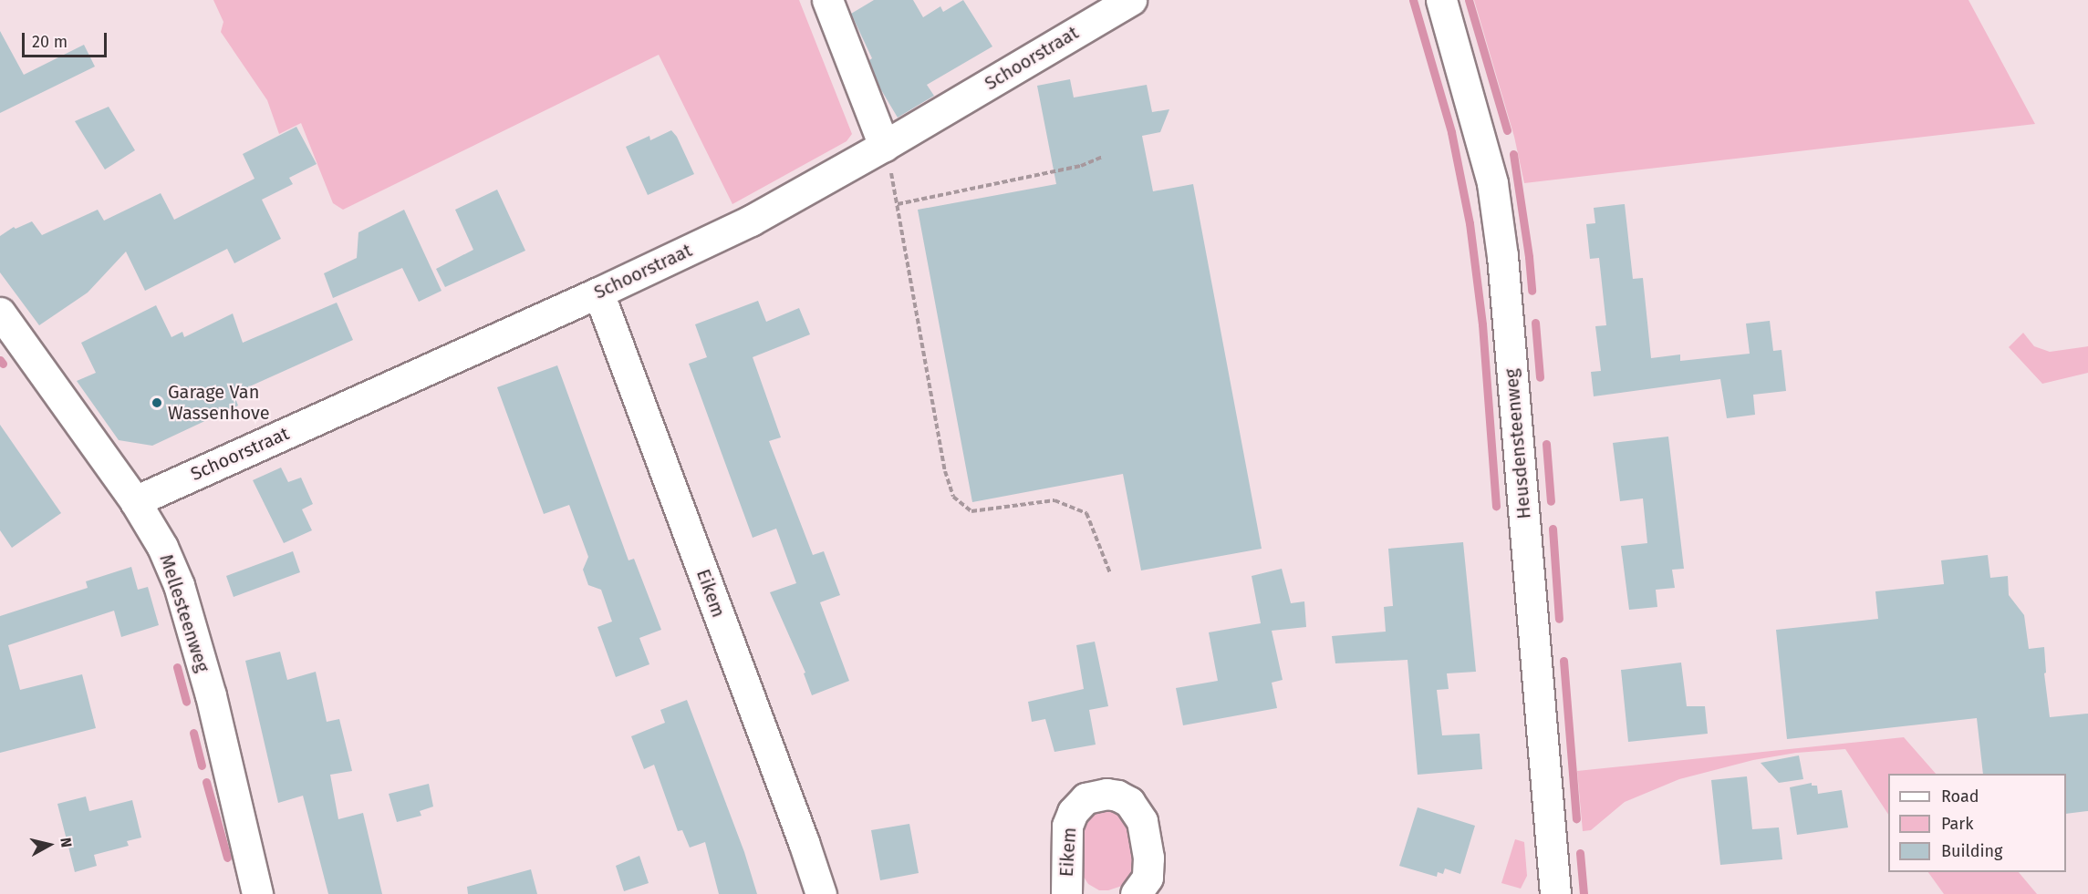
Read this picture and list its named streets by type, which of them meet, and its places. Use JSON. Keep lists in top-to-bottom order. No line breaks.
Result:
{"streets":{"street":["Schoorstraat","Heusdensteenweg","Eikem","Mellesteenweg"]},"crossings":[["Schoorstraat","Eikem"],["Schoorstraat","Mellesteenweg"]],"places":["Garage Van Wassenhove"],"legend":["Road","Park","Building"],"scale_bar":"20 m","north":"right"}
